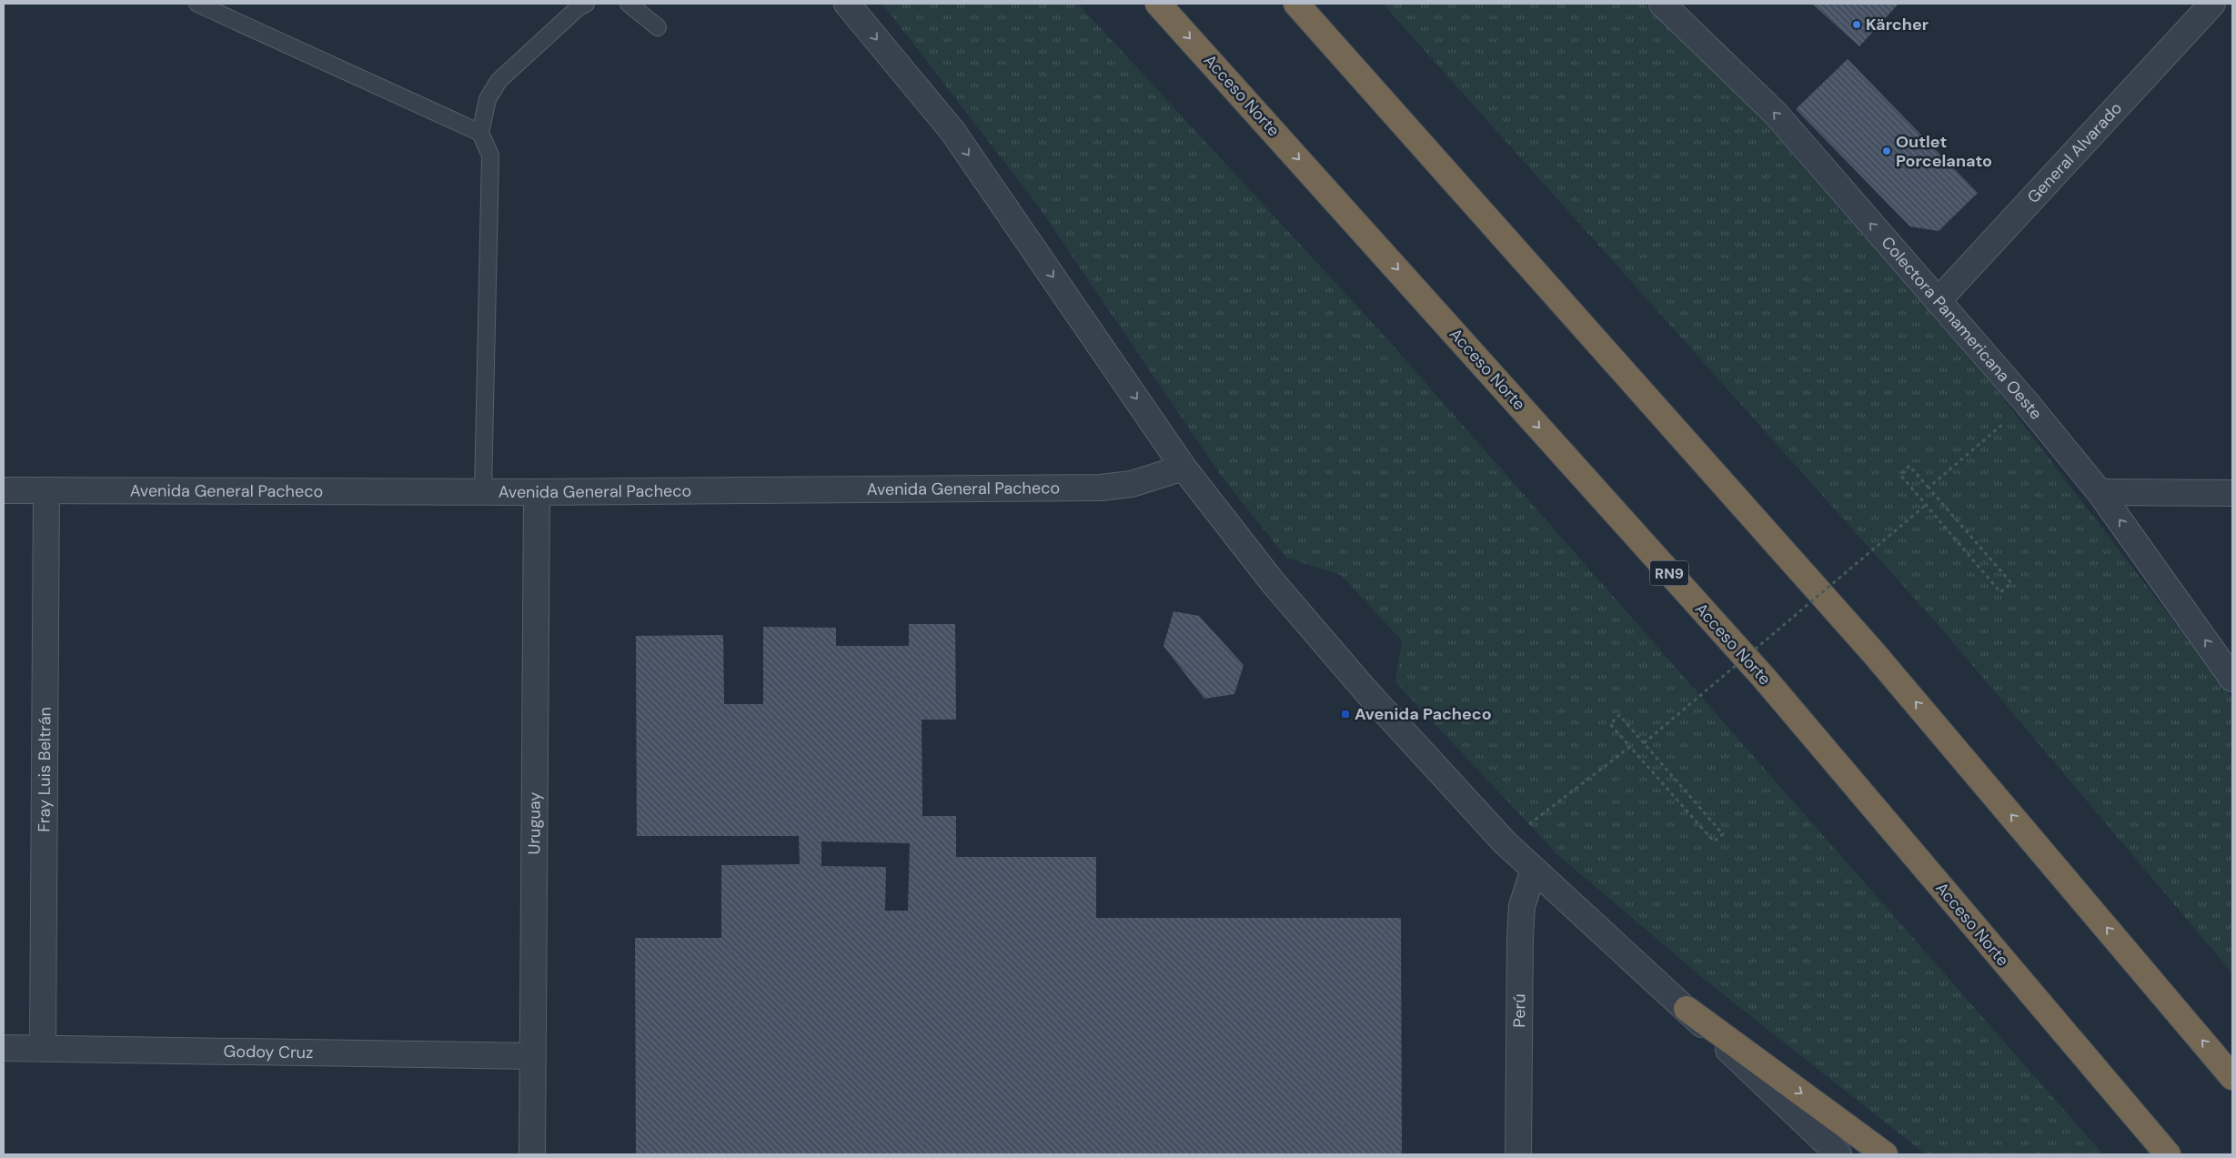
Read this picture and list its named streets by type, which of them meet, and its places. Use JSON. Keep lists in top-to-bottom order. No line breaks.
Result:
{"streets":{"highway":["Acceso Norte","RN9"],"street":["General Alvarado","Colectora Panamericana Oeste","Avenida General Pacheco","Fray Luis Beltrán","Uruguay","Perú","Godoy Cruz"]},"crossings":[["General Alvarado","Colectora Panamericana Oeste"],["Avenida General Pacheco","Fray Luis Beltrán"],["Avenida General Pacheco","Uruguay"],["Fray Luis Beltrán","Godoy Cruz"],["Uruguay","Godoy Cruz"]],"one_way":["Colectora Panamericana Oeste"],"places":{"other":["Kärcher","Outlet Porcelanato"],"transit":["Avenida Pacheco"]}}
